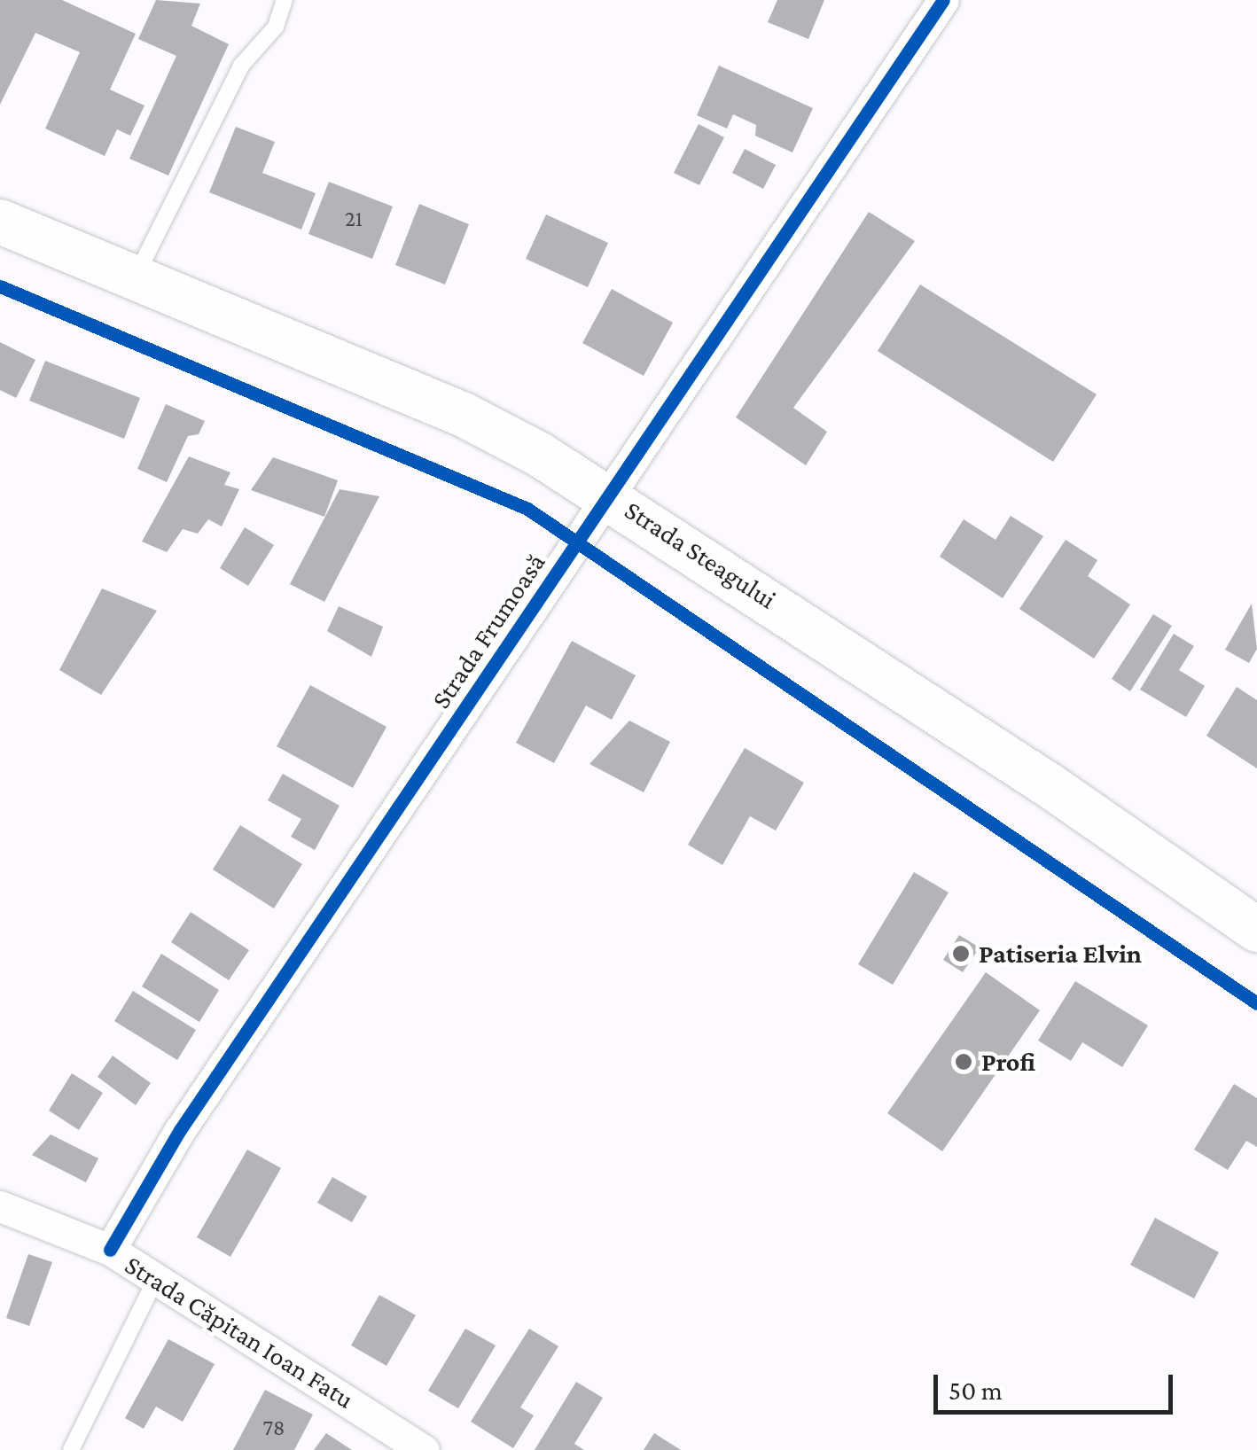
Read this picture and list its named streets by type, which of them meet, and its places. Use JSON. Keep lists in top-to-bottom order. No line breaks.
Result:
{"streets":{"main road":["Strada Steagului"],"street":["Strada Frumoasă","Strada Căpitan Ioan Fatu"]},"crossings":[["Strada Steagului","Strada Frumoasă"],["Strada Frumoasă","Strada Căpitan Ioan Fatu"]],"places":["Patiseria Elvin","Profi"],"house_numbers":["21","78"],"scale_bar":"50 m"}
